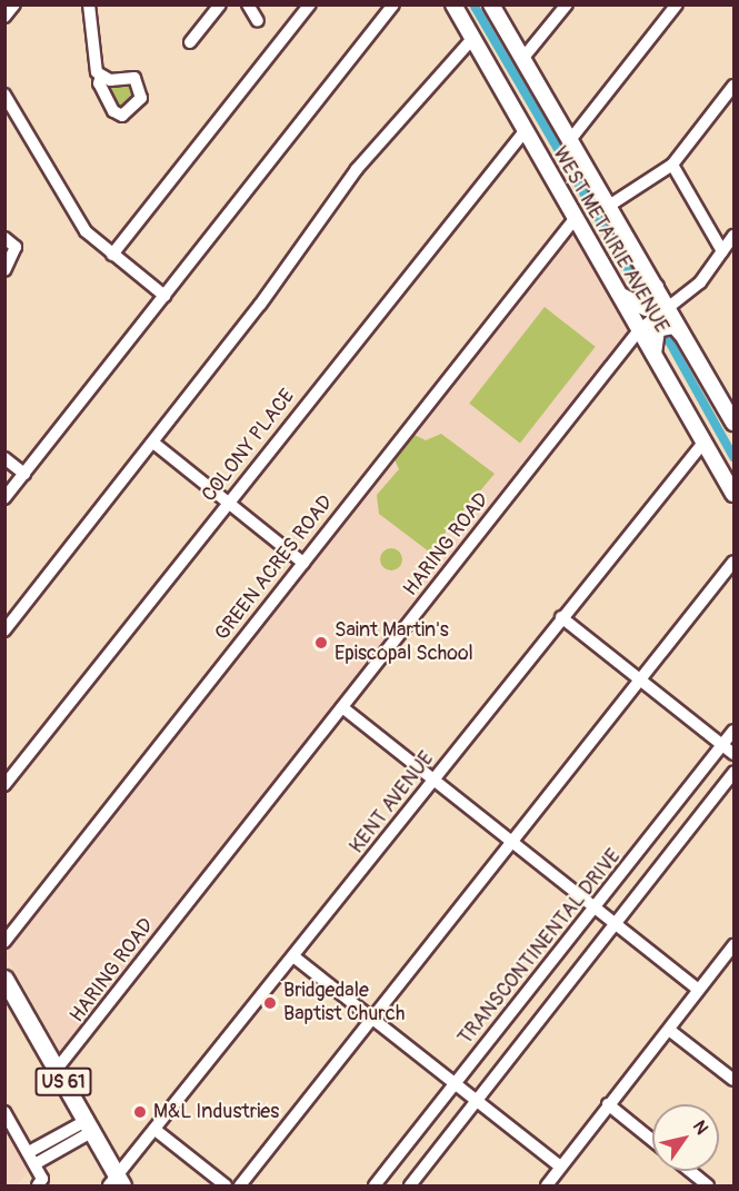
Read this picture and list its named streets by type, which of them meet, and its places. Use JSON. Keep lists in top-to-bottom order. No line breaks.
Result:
{"streets":{"highway":["US 61"],"main road":["WEST METAIRIE AVENUE"],"street":["COLONY PLACE","HARING ROAD","GREEN ACRES ROAD","KENT AVENUE","TRANSCONTINENTAL DRIVE"]},"crossings":[["WEST METAIRIE AVENUE","COLONY PLACE"],["WEST METAIRIE AVENUE","HARING ROAD"],["WEST METAIRIE AVENUE","GREEN ACRES ROAD"],["WEST METAIRIE AVENUE","KENT AVENUE"],["HARING ROAD","US 61"],["KENT AVENUE","US 61"]],"places":["Saint Martin's Episcopal School","Bridgedale Baptist Church","M&L Industries"],"north":"top right"}
